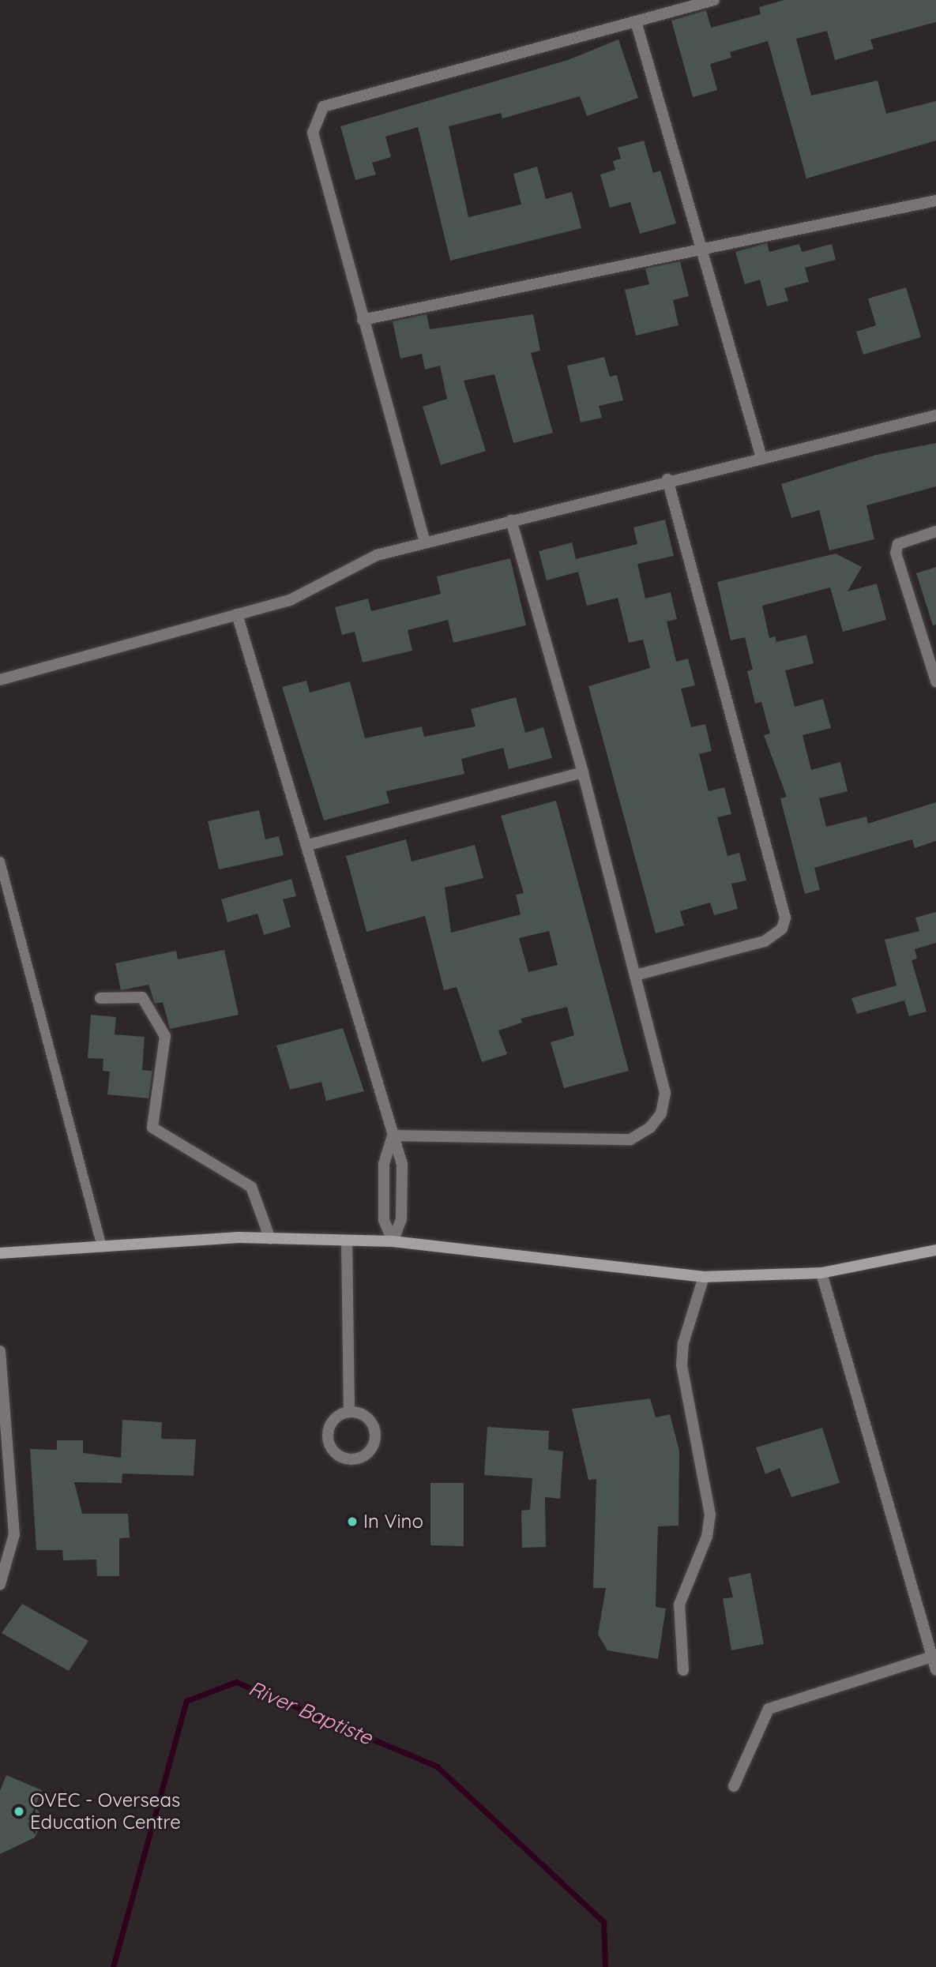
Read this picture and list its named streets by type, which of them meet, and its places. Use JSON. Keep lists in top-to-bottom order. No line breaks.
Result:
{"water":["River Baptiste"],"places":["In Vino","OVEC - Overseas Education Centre"]}
